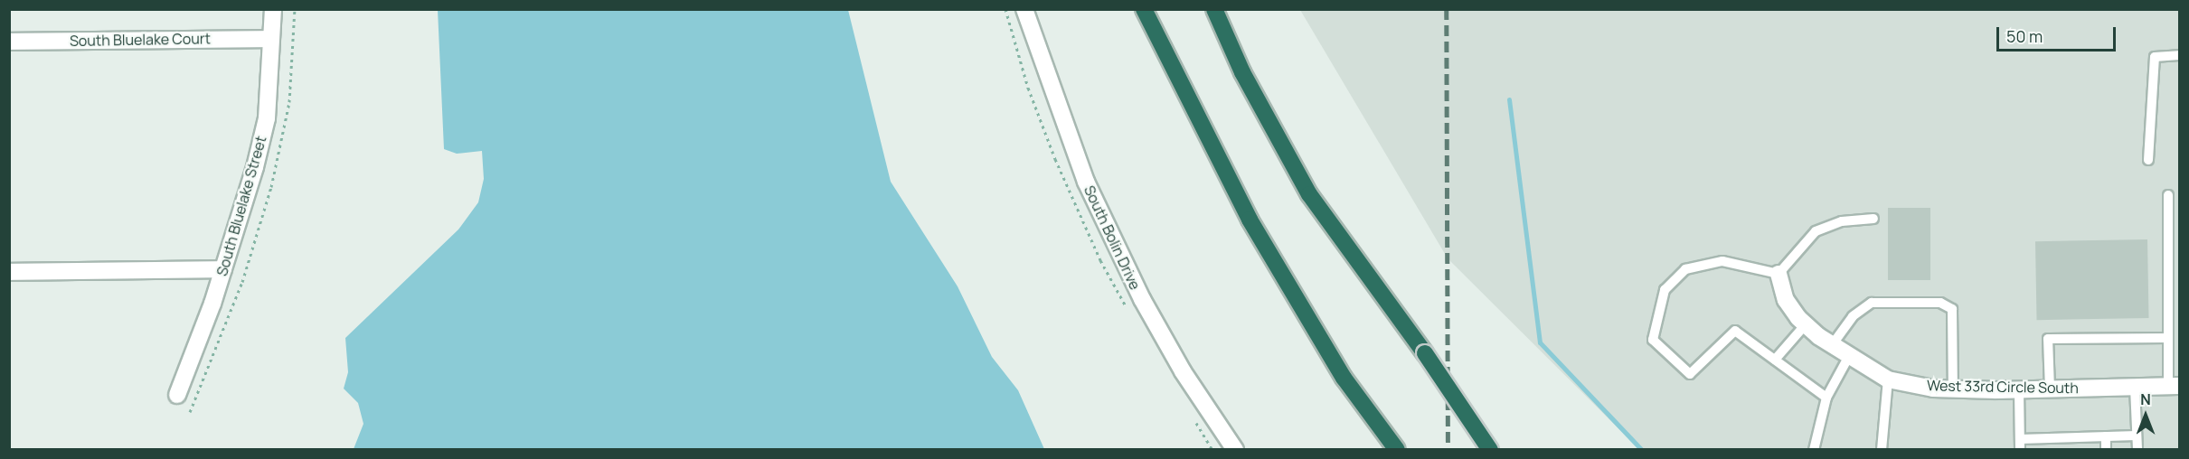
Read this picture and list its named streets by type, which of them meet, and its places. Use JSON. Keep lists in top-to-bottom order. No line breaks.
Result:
{"streets":{"street":["South Bluelake Court","South Bluelake Street","South Bolin Drive","West 33rd Circle South"]},"crossings":[["South Bluelake Court","South Bluelake Street"]],"scale_bar":"50 m","north":"top"}
